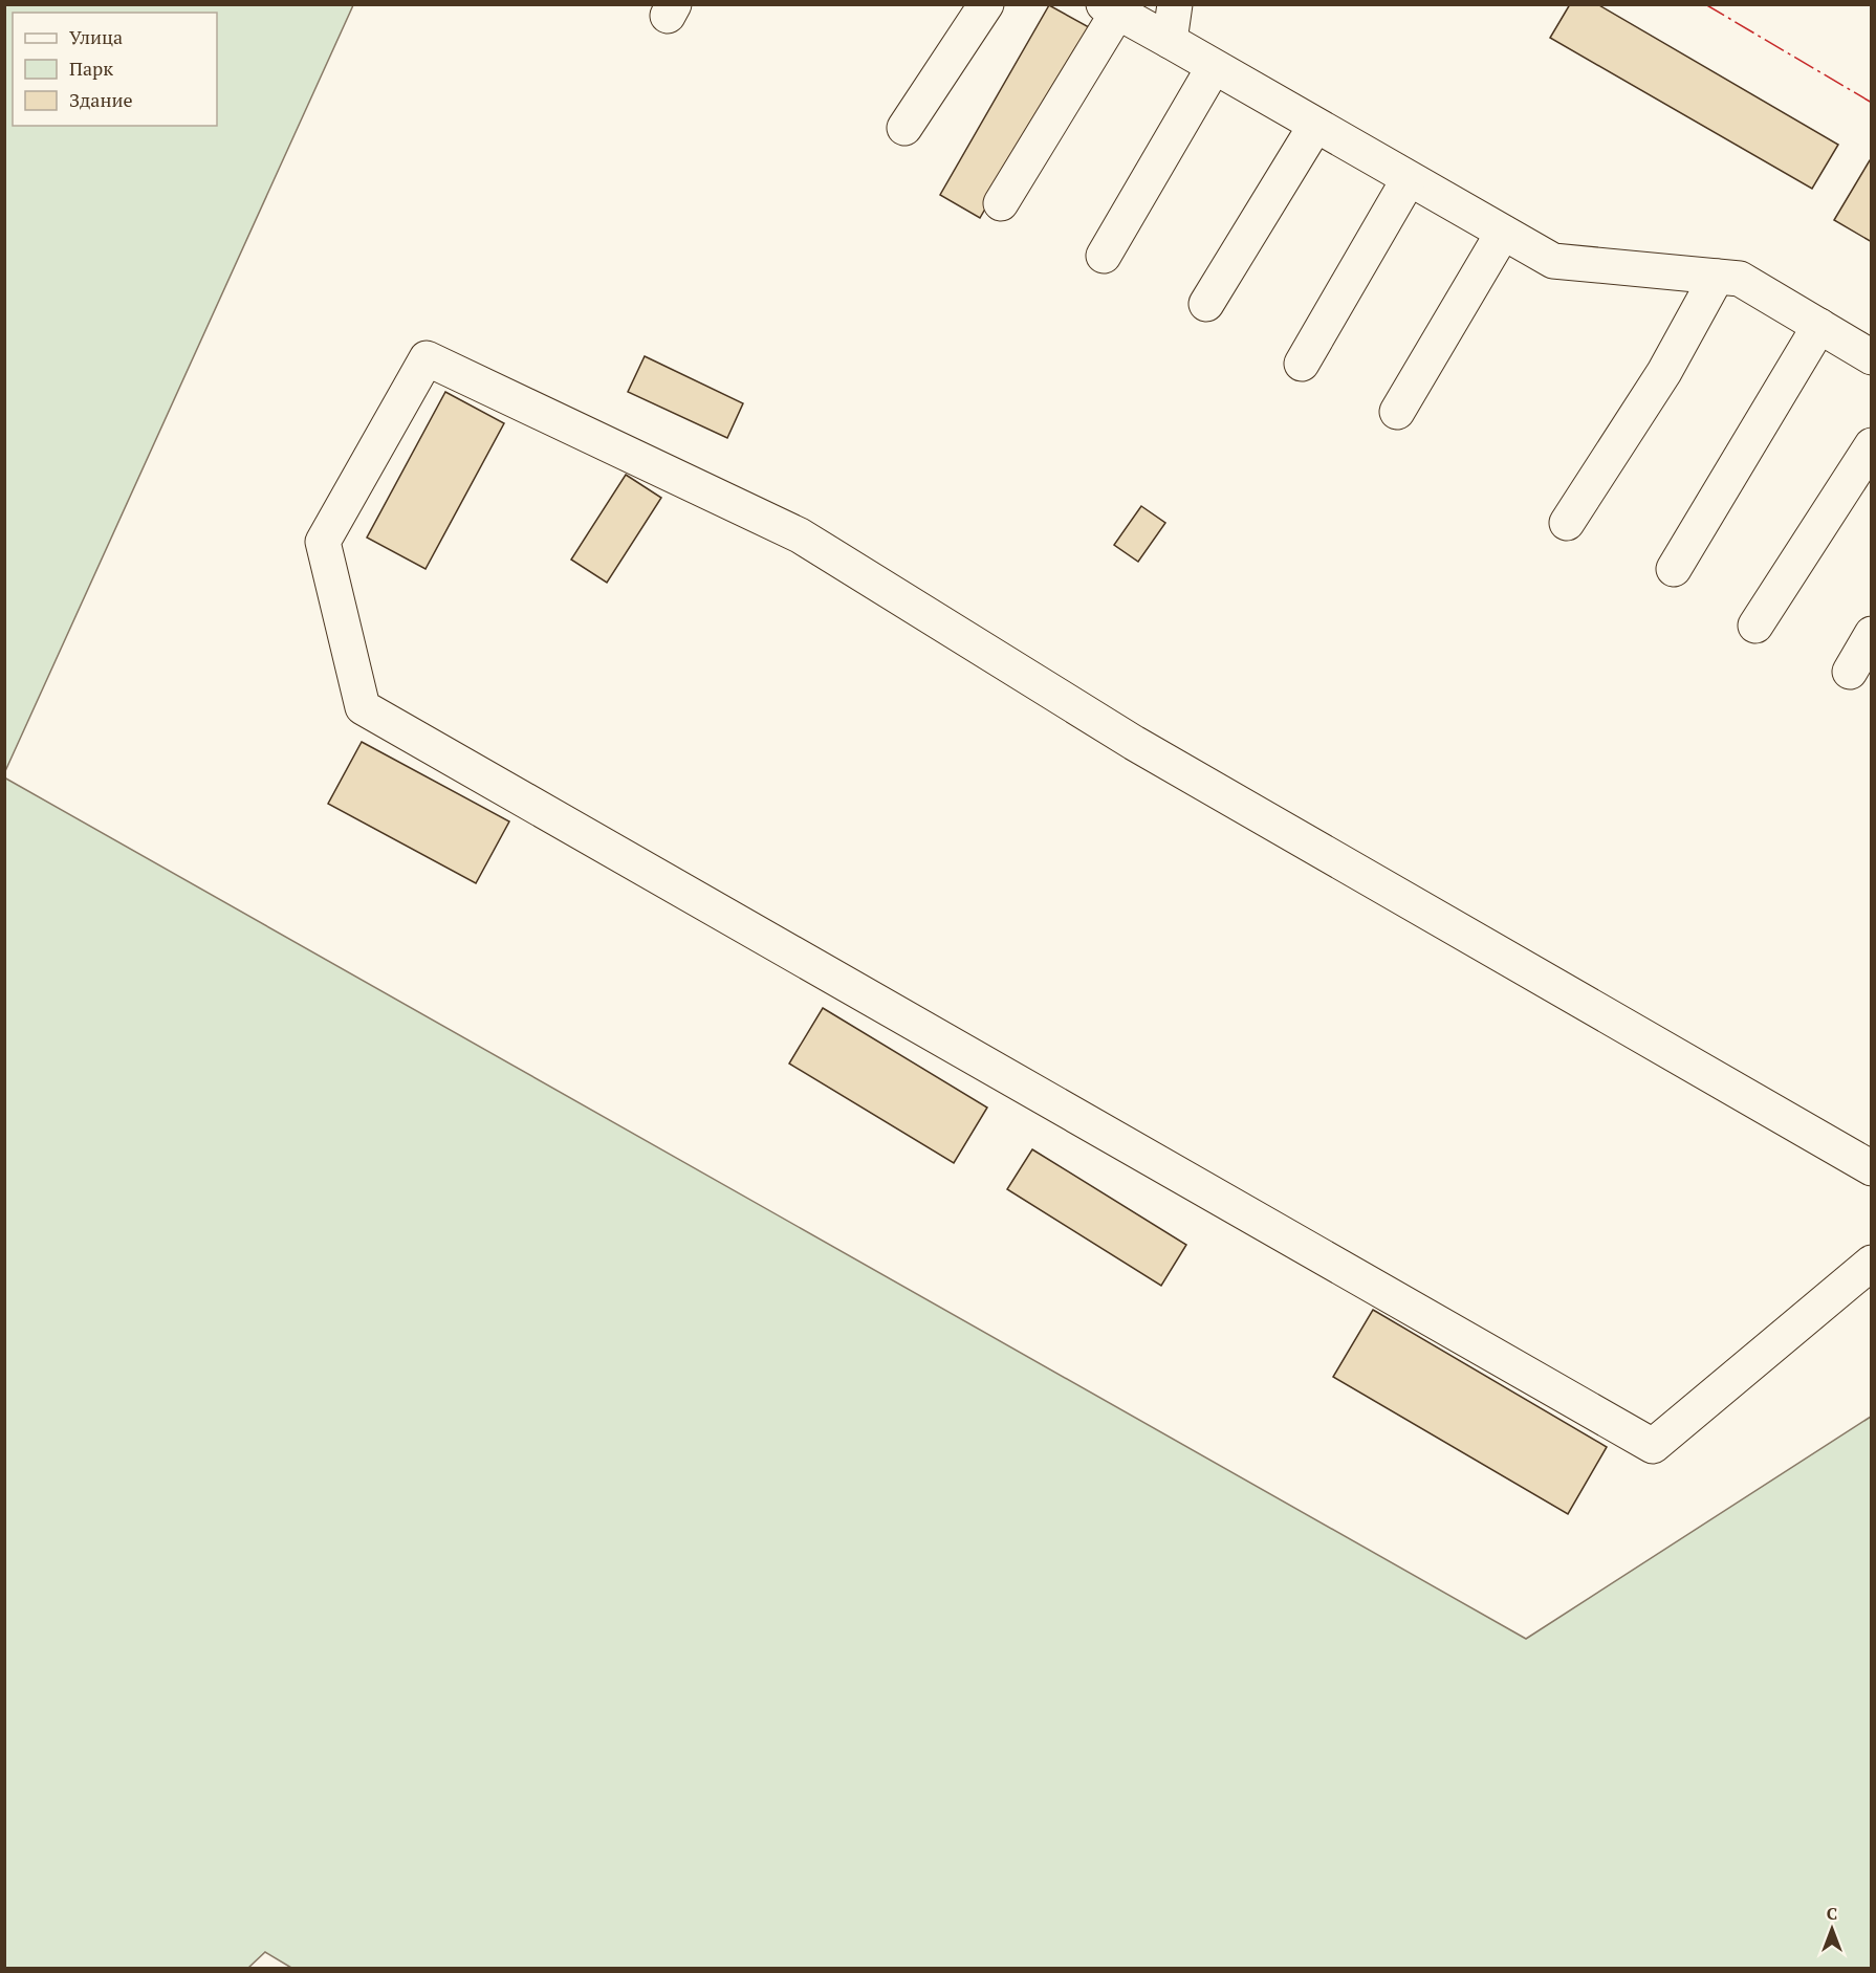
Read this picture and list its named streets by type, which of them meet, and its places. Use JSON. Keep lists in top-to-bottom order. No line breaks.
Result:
{"legend":["Улица","Парк","Здание"],"north":"top"}
